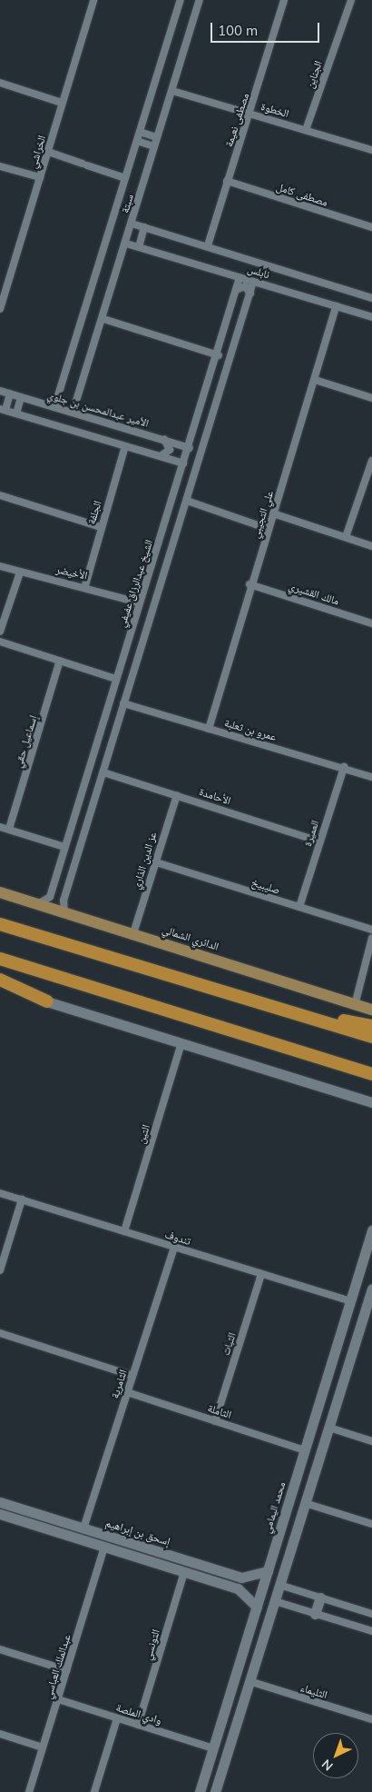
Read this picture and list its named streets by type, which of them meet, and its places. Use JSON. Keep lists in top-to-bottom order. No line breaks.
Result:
{"streets":{"main road":["الدائري الشمالي"],"street":["الجناين","الخطوة","مصطفى نعيمة","الخراشي","مصطفى كامل","سبتة","نابلس","الأمير عبدالمحسن بن جلوي","الجلفة","علي التجيبي","الأخيضر","الشيخ عبدالرزاق عفيفي","مالك القشيري","عمرو بن ثعلبة","إسماعيل حقي","الأحامدة","العميرة","عز الدين الذاري","صليبيخ","التين","تندوف","الثبات","الثامرية","الثاملة","محمد اليمامي","إسحق بن إبراهيم","التونسي","عبدالملك العباسي","الثليماء","وادي الملصة"]},"crossings":[["الجناين","الخطوة"],["الخطوة","مصطفى نعيمة"],["الخطوة","سبتة"],["مصطفى نعيمة","مصطفى كامل"],["مصطفى نعيمة","نابلس"],["سبتة","نابلس"],["سبتة","الأمير عبدالمحسن بن جلوي"],["نابلس","علي التجيبي"],["نابلس","الشيخ عبدالرزاق عفيفي"],["الأمير عبدالمحسن بن جلوي","الشيخ عبدالرزاق عفيفي"],["الجلفة","الأخيضر"],["علي التجيبي","مالك القشيري"],["علي التجيبي","عمرو بن ثعلبة"],["الأخيضر","الشيخ عبدالرزاق عفيفي"],["عمرو بن ثعلبة","العميرة"],["الأحامدة","العميرة"],["الأحامدة","عز الدين الذاري"],["العميرة","صليبيخ"],["عز الدين الذاري","صليبيخ"],["عز الدين الذاري","الدائري الشمالي"],["التين","تندوف"],["تندوف","الثبات"],["تندوف","الثامرية"],["تندوف","محمد اليمامي"],["الثبات","الثاملة"],["الثامرية","الثاملة"],["الثامرية","إسحق بن إبراهيم"],["الثاملة","محمد اليمامي"],["محمد اليمامي","إسحق بن إبراهيم"],["محمد اليمامي","وادي الملصة"],["التونسي","وادي الملصة"],["عبدالملك العباسي","وادي الملصة"]],"scale_bar":"100 m","north":"bottom left"}
